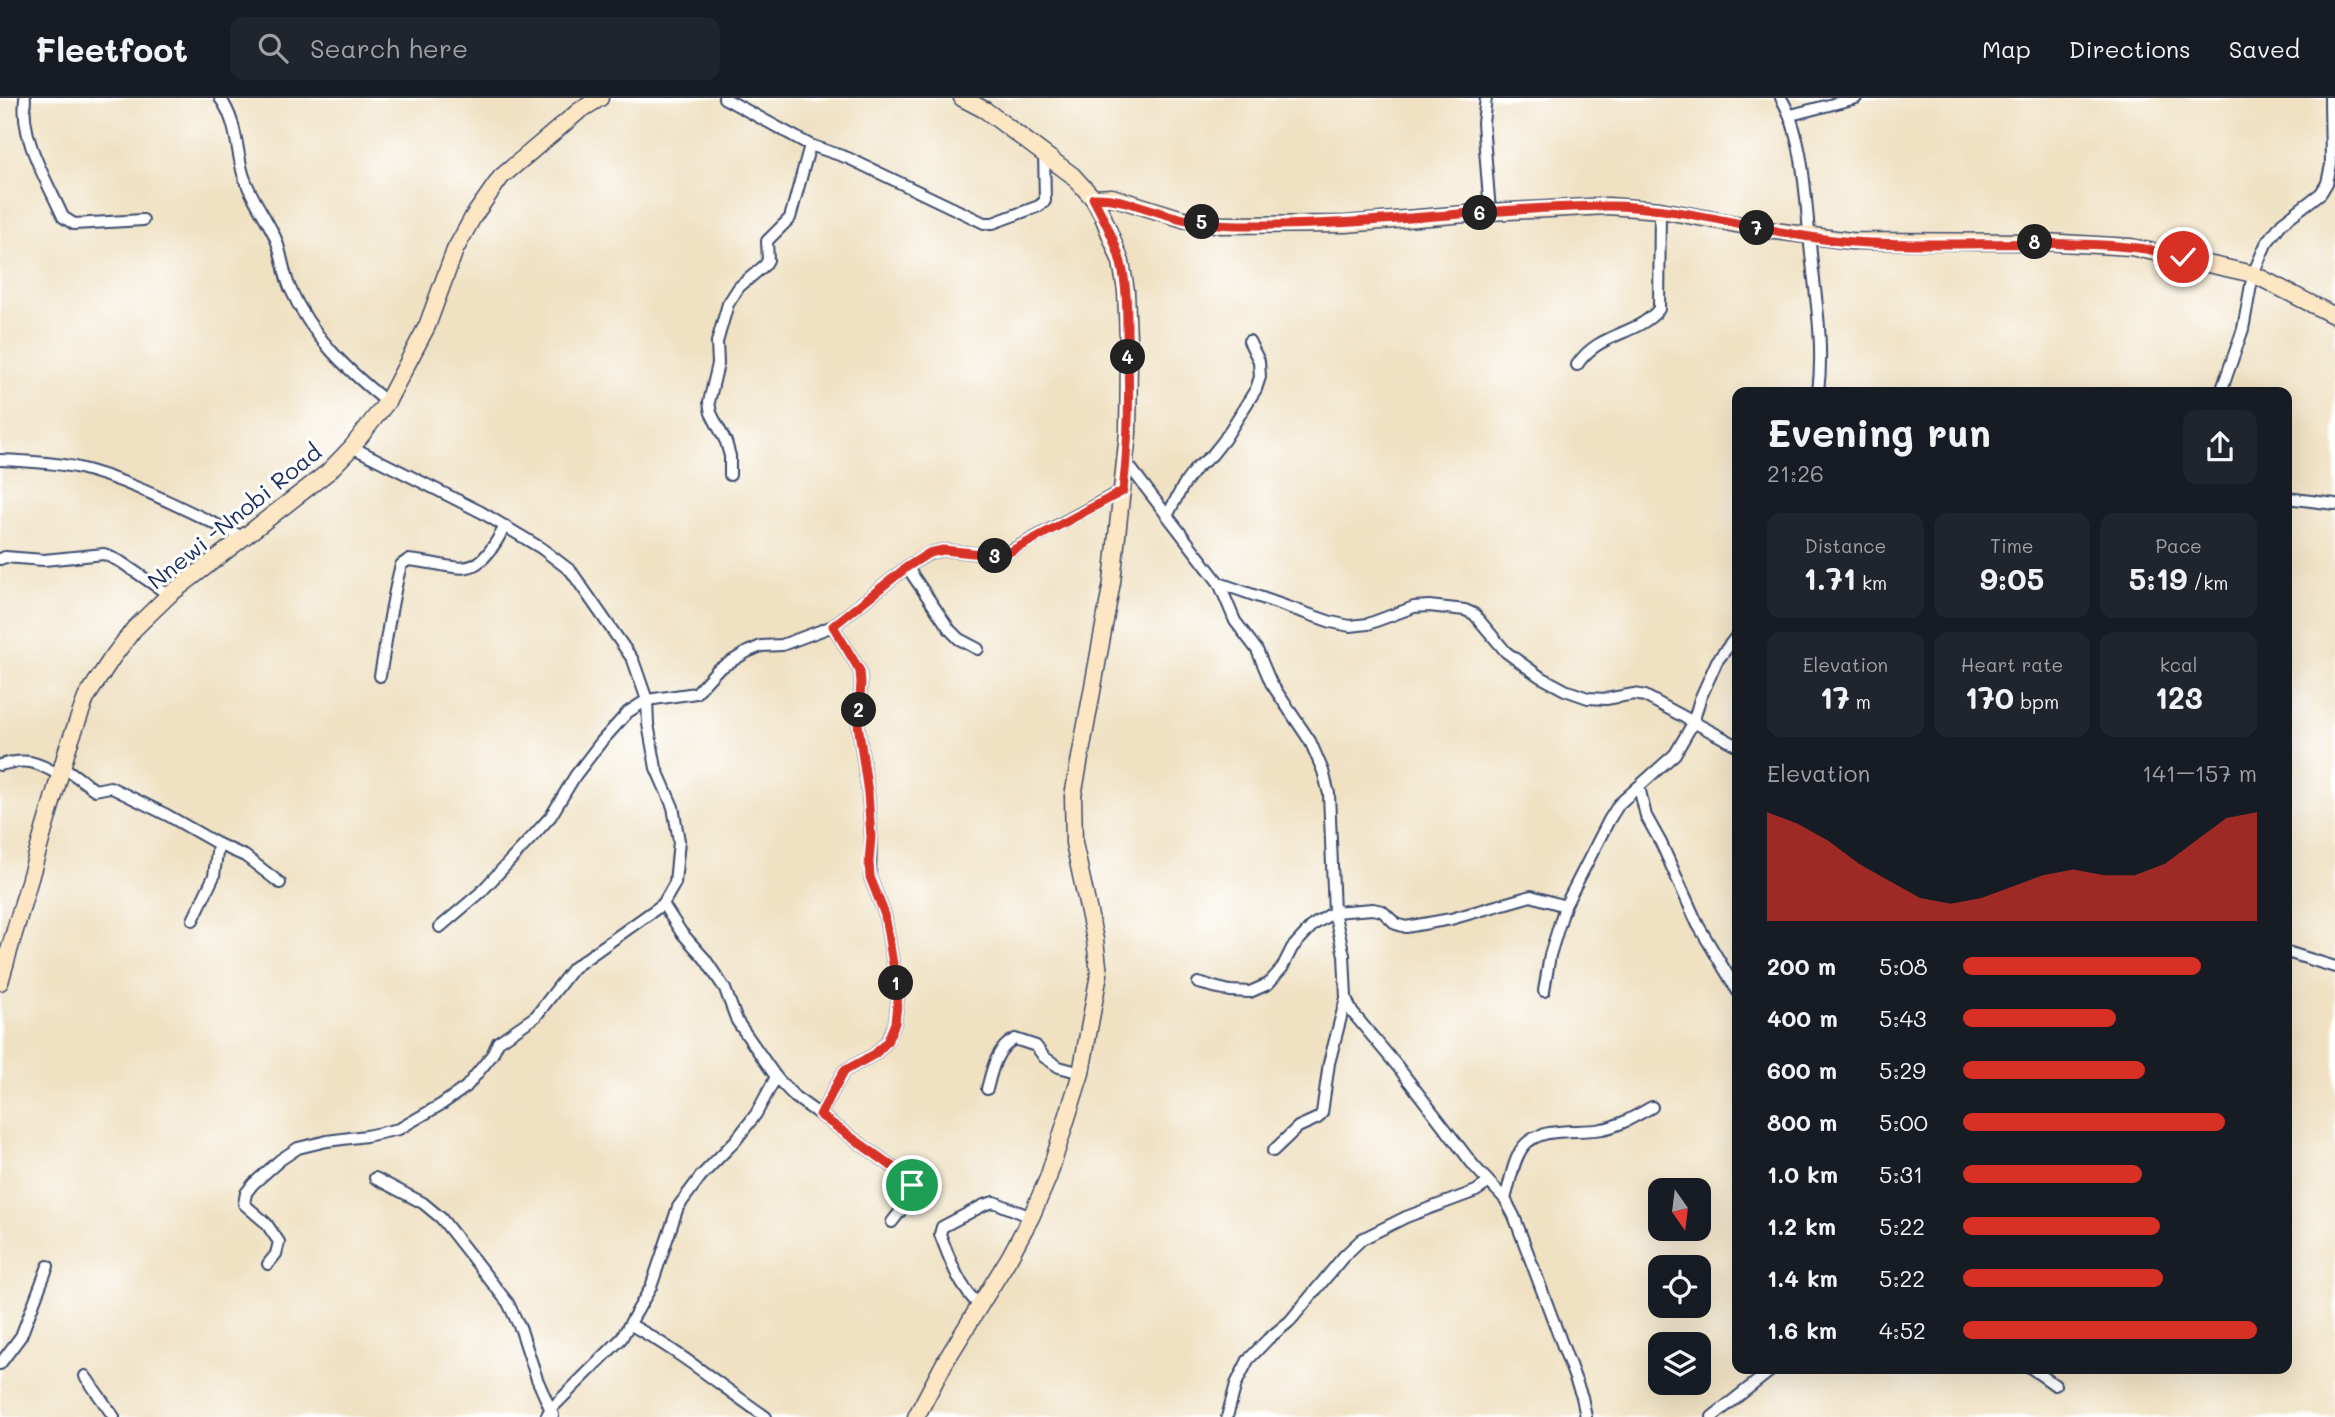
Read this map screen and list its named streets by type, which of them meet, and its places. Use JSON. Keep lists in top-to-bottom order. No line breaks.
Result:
{"streets":{"main road":["Nnewi -Nnobi Road"]},"north":"bottom","page":{"header":"Fleetfoot","search":"Search here","nav":["Map","Directions","Saved"],"pins":["6","5","7","8","4","3","2","1"],"heading":["Evening run","21:26"],"stats":[["Distance","1.71 km"],["Time","9:05"],["Pace","5:19 /km"],["Elevation","17 m"],["Heart rate","170 bpm"],["kcal","123"]],"chart":["Elevation","141–157 m"],"list":[{"name":"200 m","note":"5:08"},{"name":"400 m","note":"5:43"},{"name":"600 m","note":"5:29"},{"name":"800 m","note":"5:00"},{"name":"1.0 km","note":"5:31"},{"name":"1.2 km","note":"5:22"},{"name":"1.4 km","note":"5:22"},{"name":"1.6 km","note":"4:52"}]}}
